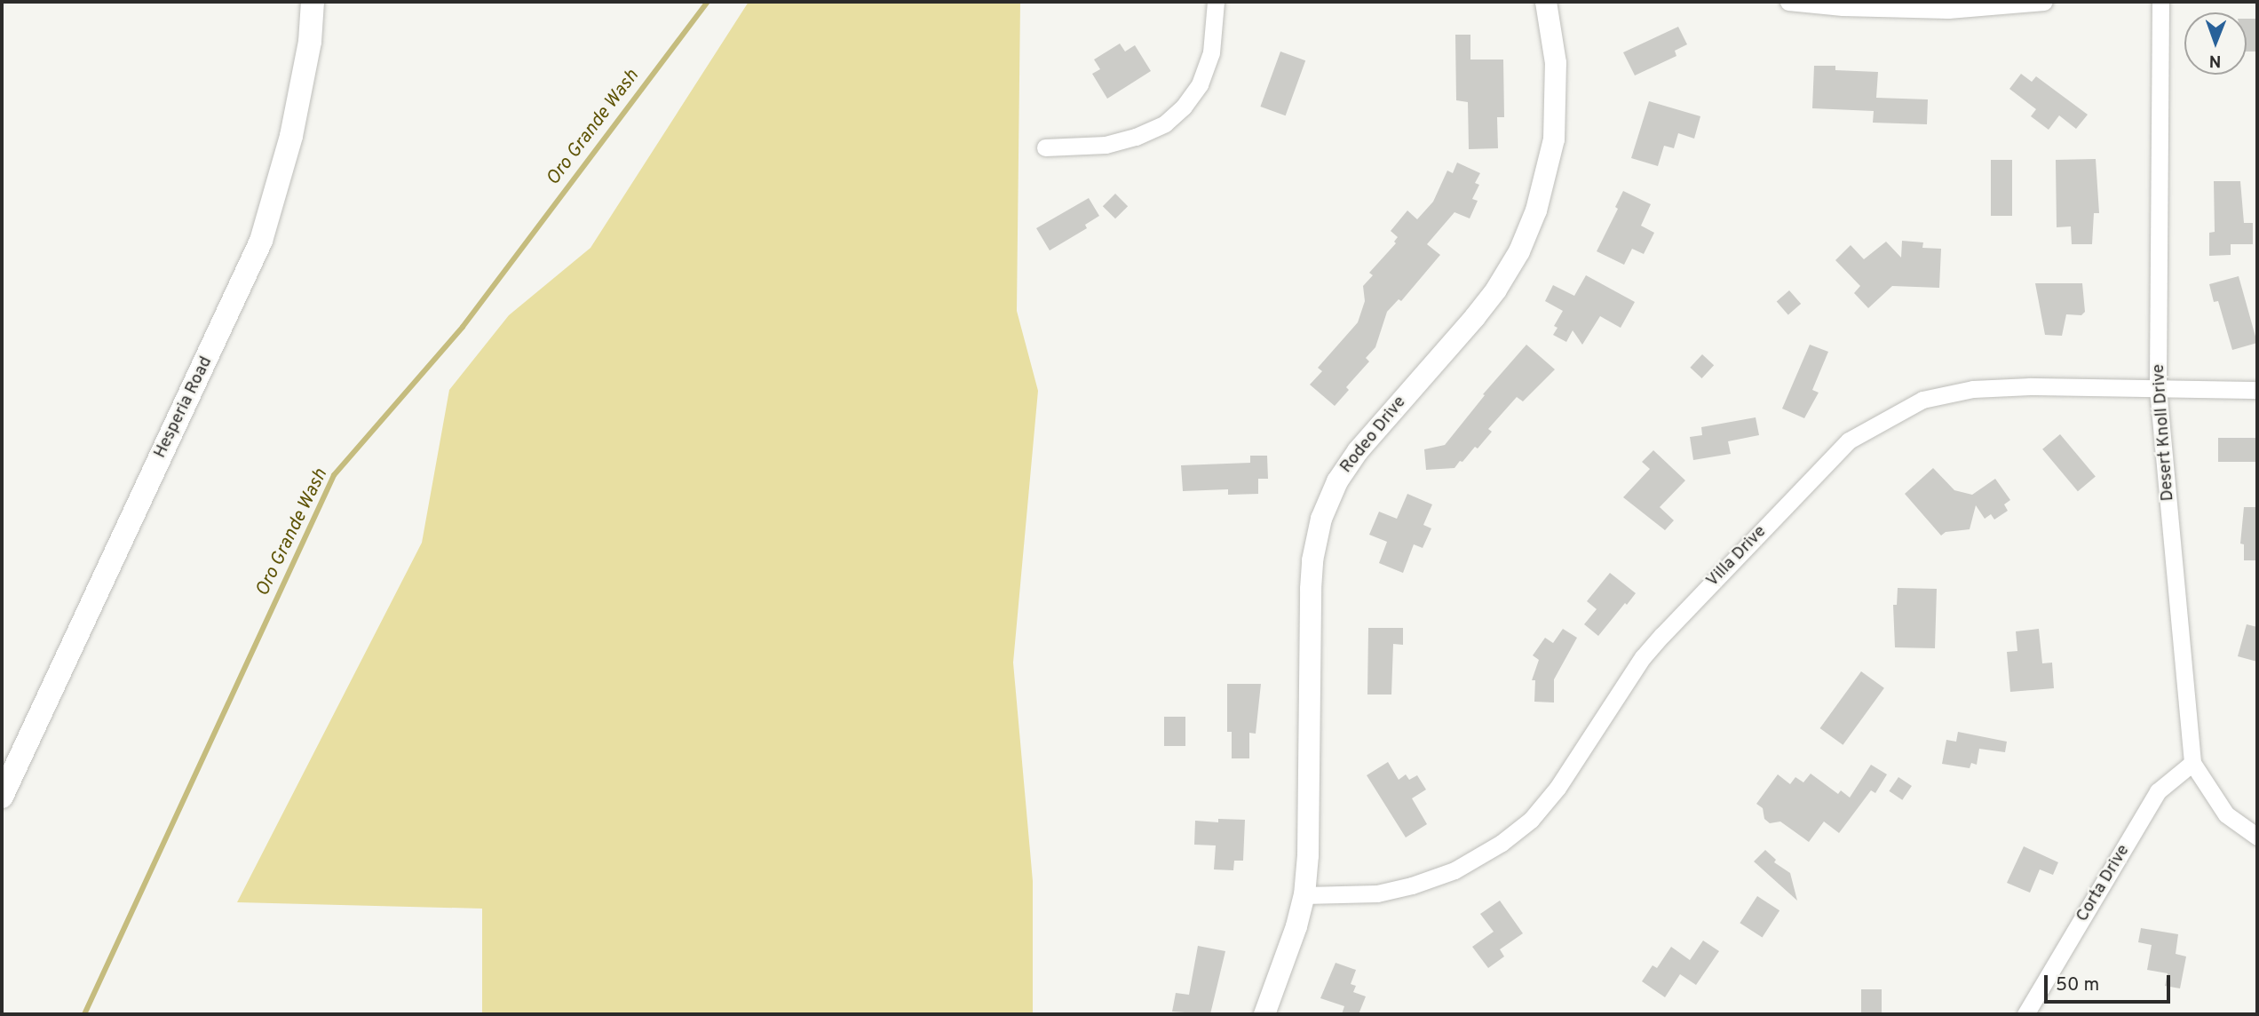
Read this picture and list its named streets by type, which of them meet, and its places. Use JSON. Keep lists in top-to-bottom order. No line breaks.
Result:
{"streets":{"main road":["Hesperia Road"],"street":["Desert Knoll Drive","Rodeo Drive","Villa Drive","Corta Drive"]},"crossings":[["Desert Knoll Drive","Villa Drive"],["Desert Knoll Drive","Corta Drive"],["Rodeo Drive","Villa Drive"]],"water":["Oro Grande Wash"],"scale_bar":"50 m","north":"bottom"}
